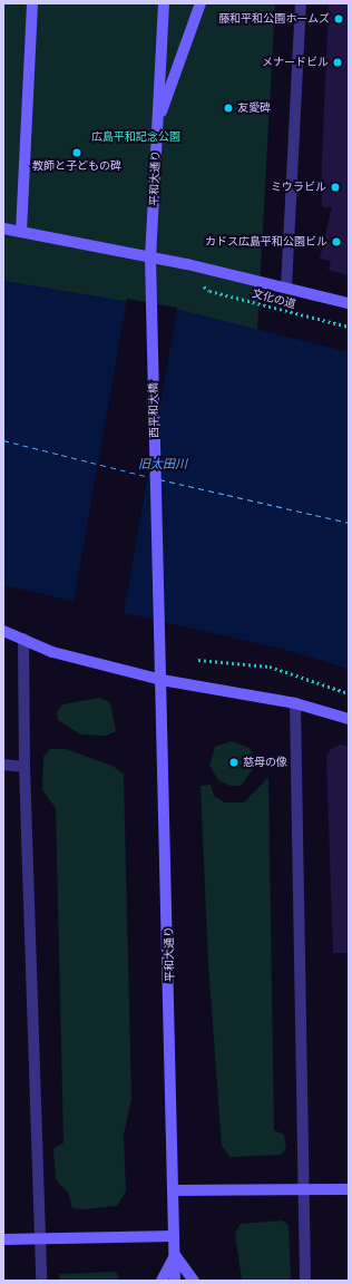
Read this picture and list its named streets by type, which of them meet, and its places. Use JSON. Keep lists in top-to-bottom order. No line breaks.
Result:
{"streets":{"street":["平和大通り","西平和大橋"],"path":["文化の道"]},"crossings":[["平和大通り","西平和大橋"]],"water":["旧太田川"],"parks":["広島平和記念公園"],"places":["藤和平和公園ホームズ","メナードビル","友愛碑","教師と子どもの碑","ミウラビル","カドス広島平和公園ビル","慈母の像"]}
